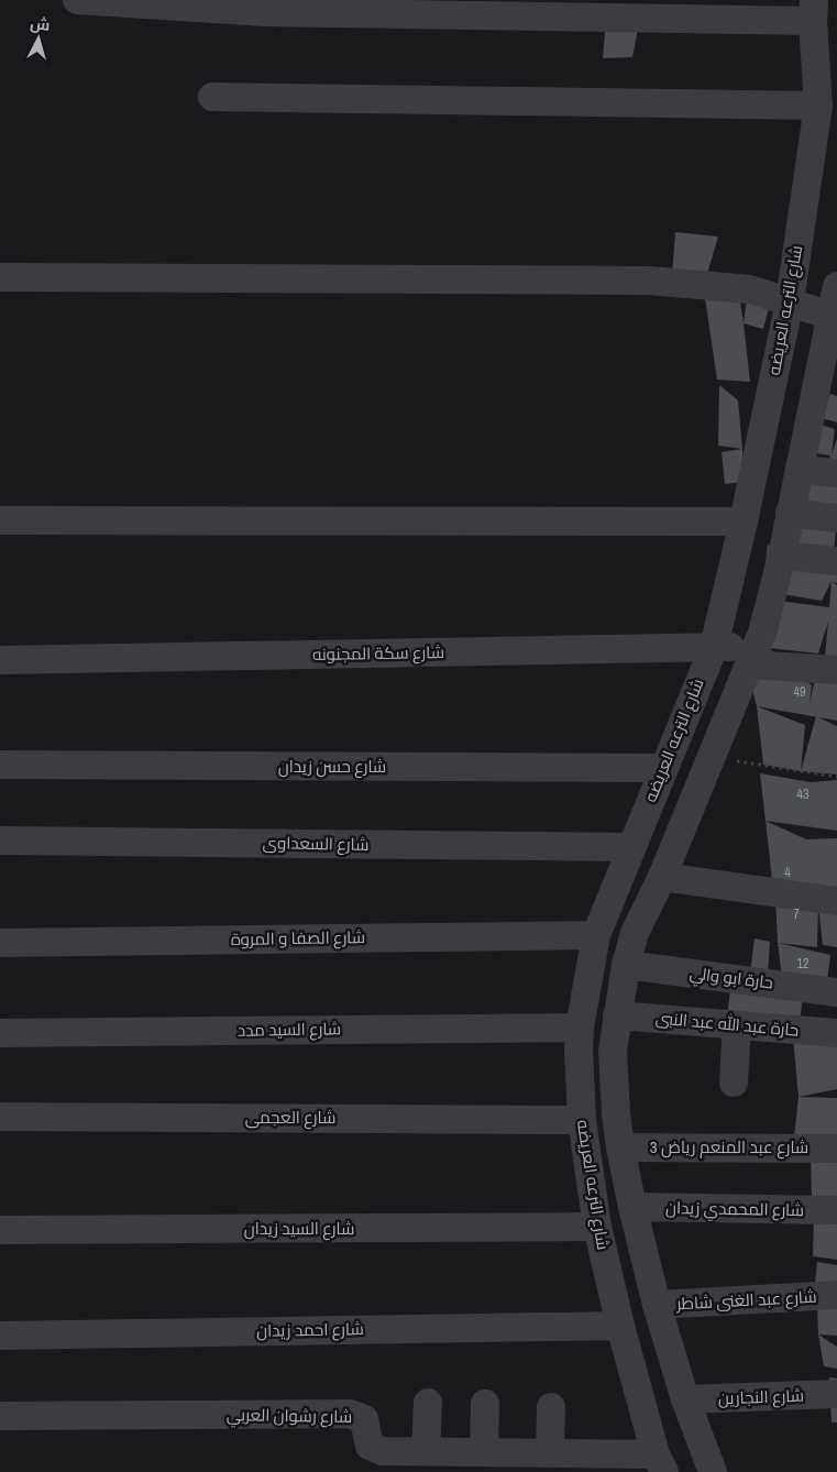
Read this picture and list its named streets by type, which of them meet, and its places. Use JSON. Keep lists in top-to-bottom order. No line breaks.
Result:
{"streets":{"street":["شارع الترعه العريضه","شارع سكة المجنونه","شارع حسن زيدان","شارع السعداوى","شارع الصفا و المروة","حارة ابو والي","حارة عبد الله عبد النبى","شارع السيد مدد","شارع العجمى","شارع عبد المنعم رياض 3","شارع المحمدي زيدان","شارع السيد زيدان","شارع عبد الغنى شاطر","شارع احمد زيدان","شارع النجارين","شارع رشوان العربي"]},"crossings":[["شارع الترعه العريضه","شارع سكة المجنونه"],["شارع الترعه العريضه","شارع حسن زيدان"],["شارع الترعه العريضه","شارع السعداوى"],["شارع الترعه العريضه","شارع الصفا و المروة"],["شارع الترعه العريضه","حارة ابو والي"],["شارع الترعه العريضه","حارة عبد الله عبد النبى"],["شارع الترعه العريضه","شارع السيد مدد"],["شارع الترعه العريضه","شارع العجمى"],["شارع الترعه العريضه","شارع عبد المنعم رياض 3"],["شارع الترعه العريضه","شارع المحمدي زيدان"],["شارع الترعه العريضه","شارع السيد زيدان"],["شارع الترعه العريضه","شارع عبد الغنى شاطر"],["شارع الترعه العريضه","شارع احمد زيدان"],["شارع الترعه العريضه","شارع النجارين"],["شارع الترعه العريضه","شارع رشوان العربي"]],"house_numbers":["49","43","4","7","12"],"north":"top"}
